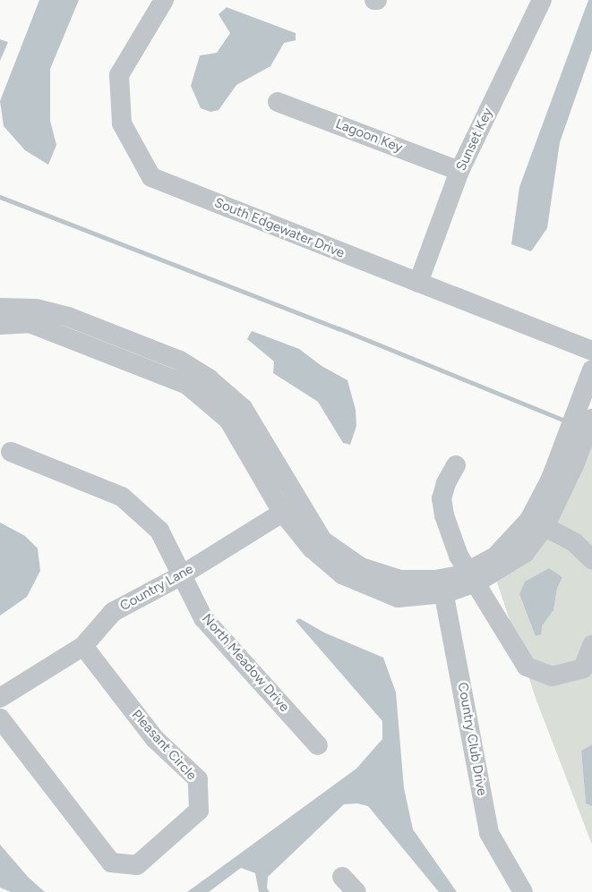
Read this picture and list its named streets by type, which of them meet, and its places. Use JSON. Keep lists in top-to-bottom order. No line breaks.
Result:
{"streets":{"street":["Lagoon Key","Sunset Key","South Edgewater Drive","Country Lane","North Meadow Drive","Country Club Drive","Pleasant Circle"]},"crossings":[["Lagoon Key","Sunset Key"],["Sunset Key","South Edgewater Drive"],["Country Lane","North Meadow Drive"],["Country Lane","Pleasant Circle"]]}
